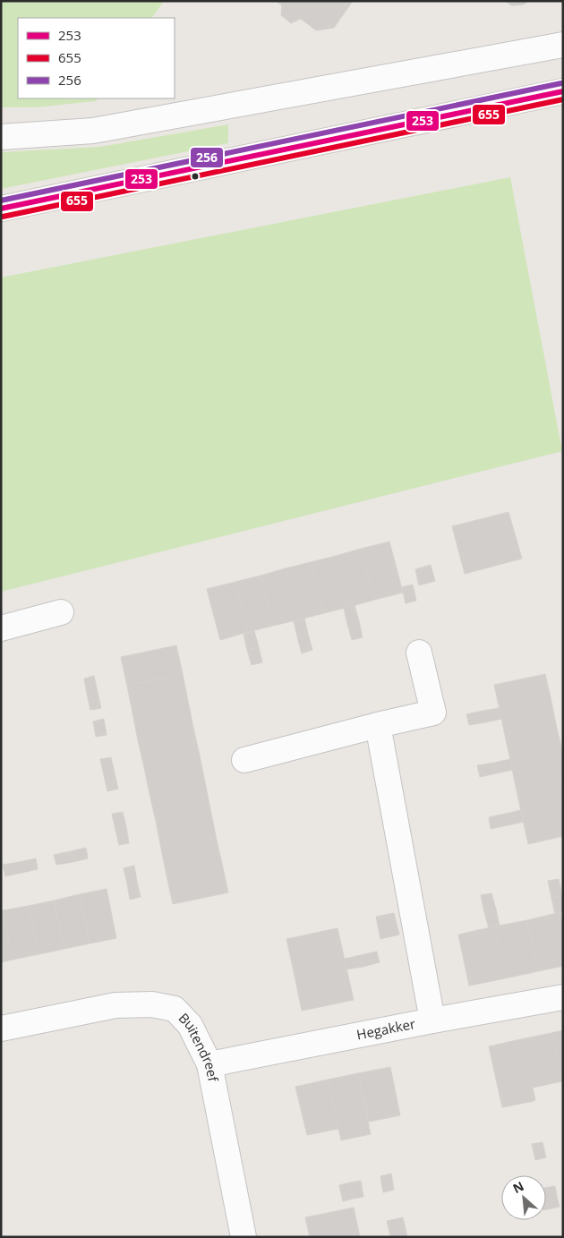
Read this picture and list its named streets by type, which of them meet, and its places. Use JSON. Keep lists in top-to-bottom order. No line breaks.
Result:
{"streets":{"street":["Hegakker","Buitendreef"]},"crossings":[["Hegakker","Buitendreef"]],"lines":["transit line 256","transit line 253","transit line 655"],"legend":["253","655","256"],"north":"top left"}
